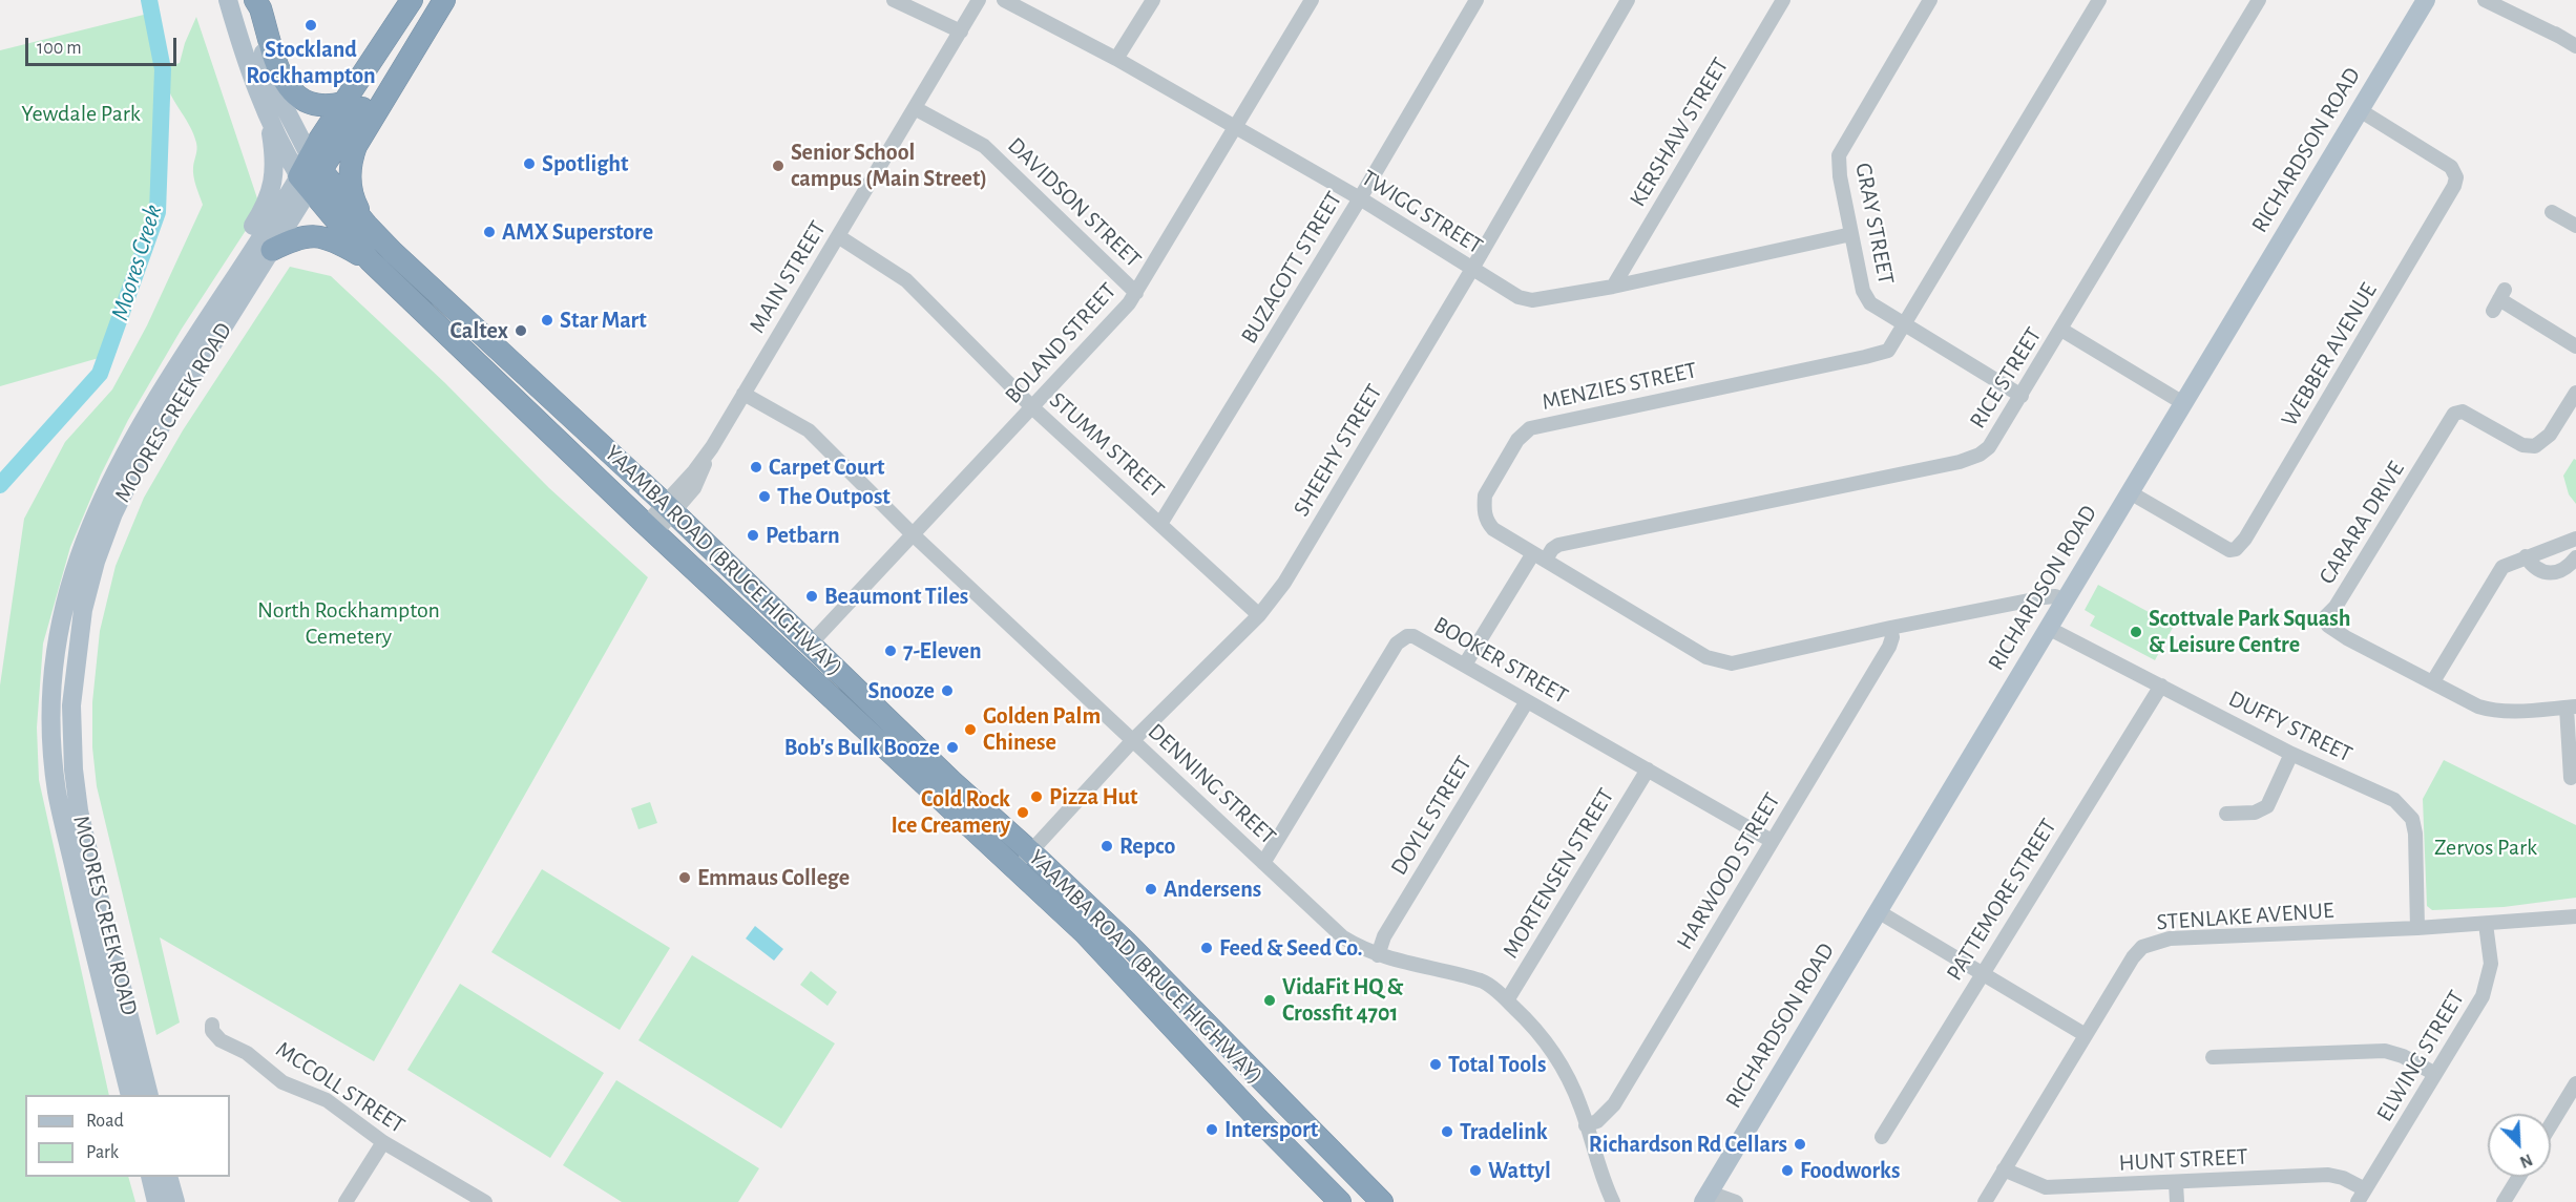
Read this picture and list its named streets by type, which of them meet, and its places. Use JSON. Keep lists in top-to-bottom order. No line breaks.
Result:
{"streets":{"highway":["MOORES CREEK ROAD","YAAMBA ROAD (BRUCE HIGHWAY)"],"main road":["RICHARDSON ROAD"],"street":["KERSHAW STREET","DAVIDSON STREET","TWIGG STREET","GRAY STREET","BUZACOTT STREET","MAIN STREET","BOLAND STREET","WEBBER AVENUE","RICE STREET","MENZIES STREET","STUMM STREET","SHEEHY STREET","CARARA DRIVE","BOOKER STREET","DUFFY STREET","DENNING STREET","DOYLE STREET","HARWOOD STREET","MORTENSEN STREET","PATTEMORE STREET","STENLAKE AVENUE","ELWING STREET","MCCOLL STREET","HUNT STREET"]},"crossings":[["KERSHAW STREET","TWIGG STREET"],["RICHARDSON ROAD","WEBBER AVENUE"],["RICHARDSON ROAD","MENZIES STREET"],["RICHARDSON ROAD","DUFFY STREET"],["DAVIDSON STREET","MAIN STREET"],["DAVIDSON STREET","BOLAND STREET"],["TWIGG STREET","GRAY STREET"],["TWIGG STREET","BUZACOTT STREET"],["TWIGG STREET","BOLAND STREET"],["TWIGG STREET","SHEEHY STREET"],["GRAY STREET","RICE STREET"],["GRAY STREET","MENZIES STREET"],["BUZACOTT STREET","STUMM STREET"],["MAIN STREET","STUMM STREET"],["MAIN STREET","YAAMBA ROAD (BRUCE HIGHWAY)"],["MAIN STREET","DENNING STREET"],["BOLAND STREET","STUMM STREET"],["BOLAND STREET","YAAMBA ROAD (BRUCE HIGHWAY)"],["BOLAND STREET","DENNING STREET"],["RICE STREET","MENZIES STREET"],["RICE STREET","BOOKER STREET"],["MENZIES STREET","HARWOOD STREET"],["MOORES CREEK ROAD","YAAMBA ROAD (BRUCE HIGHWAY)"],["STUMM STREET","SHEEHY STREET"],["SHEEHY STREET","YAAMBA ROAD (BRUCE HIGHWAY)"],["SHEEHY STREET","DENNING STREET"],["BOOKER STREET","DENNING STREET"],["BOOKER STREET","DOYLE STREET"],["BOOKER STREET","HARWOOD STREET"],["BOOKER STREET","MORTENSEN STREET"],["DUFFY STREET","PATTEMORE STREET"],["DUFFY STREET","STENLAKE AVENUE"],["DENNING STREET","DOYLE STREET"],["DENNING STREET","HARWOOD STREET"],["DENNING STREET","MORTENSEN STREET"],["STENLAKE AVENUE","ELWING STREET"],["STENLAKE AVENUE","HUNT STREET"],["ELWING STREET","HUNT STREET"]],"water":["Moores Creek"],"parks":["Yewdale Park","North Rockhampton Cemetery","Zervos Park"],"places":["Stockland Rockhampton","Spotlight","Senior School campus (Main Street)","AMX Superstore","Star Mart","Caltex","Carpet Court","The Outpost","Petbarn","Beaumont Tiles","Scottvale Park Squash & Leisure Centre","7-Eleven","Snooze","Golden Palm Chinese","Bob's Bulk Booze","Pizza Hut","Cold Rock Ice Creamery","Repco","Emmaus College","Andersens","Feed & Seed Co.","VidaFit HQ & Crossfit 4701","Total Tools","Intersport","Tradelink","Richardson Rd Cellars","Wattyl","Foodworks"],"legend":["Road","Park"],"scale_bar":"100 m","north":"bottom right"}
